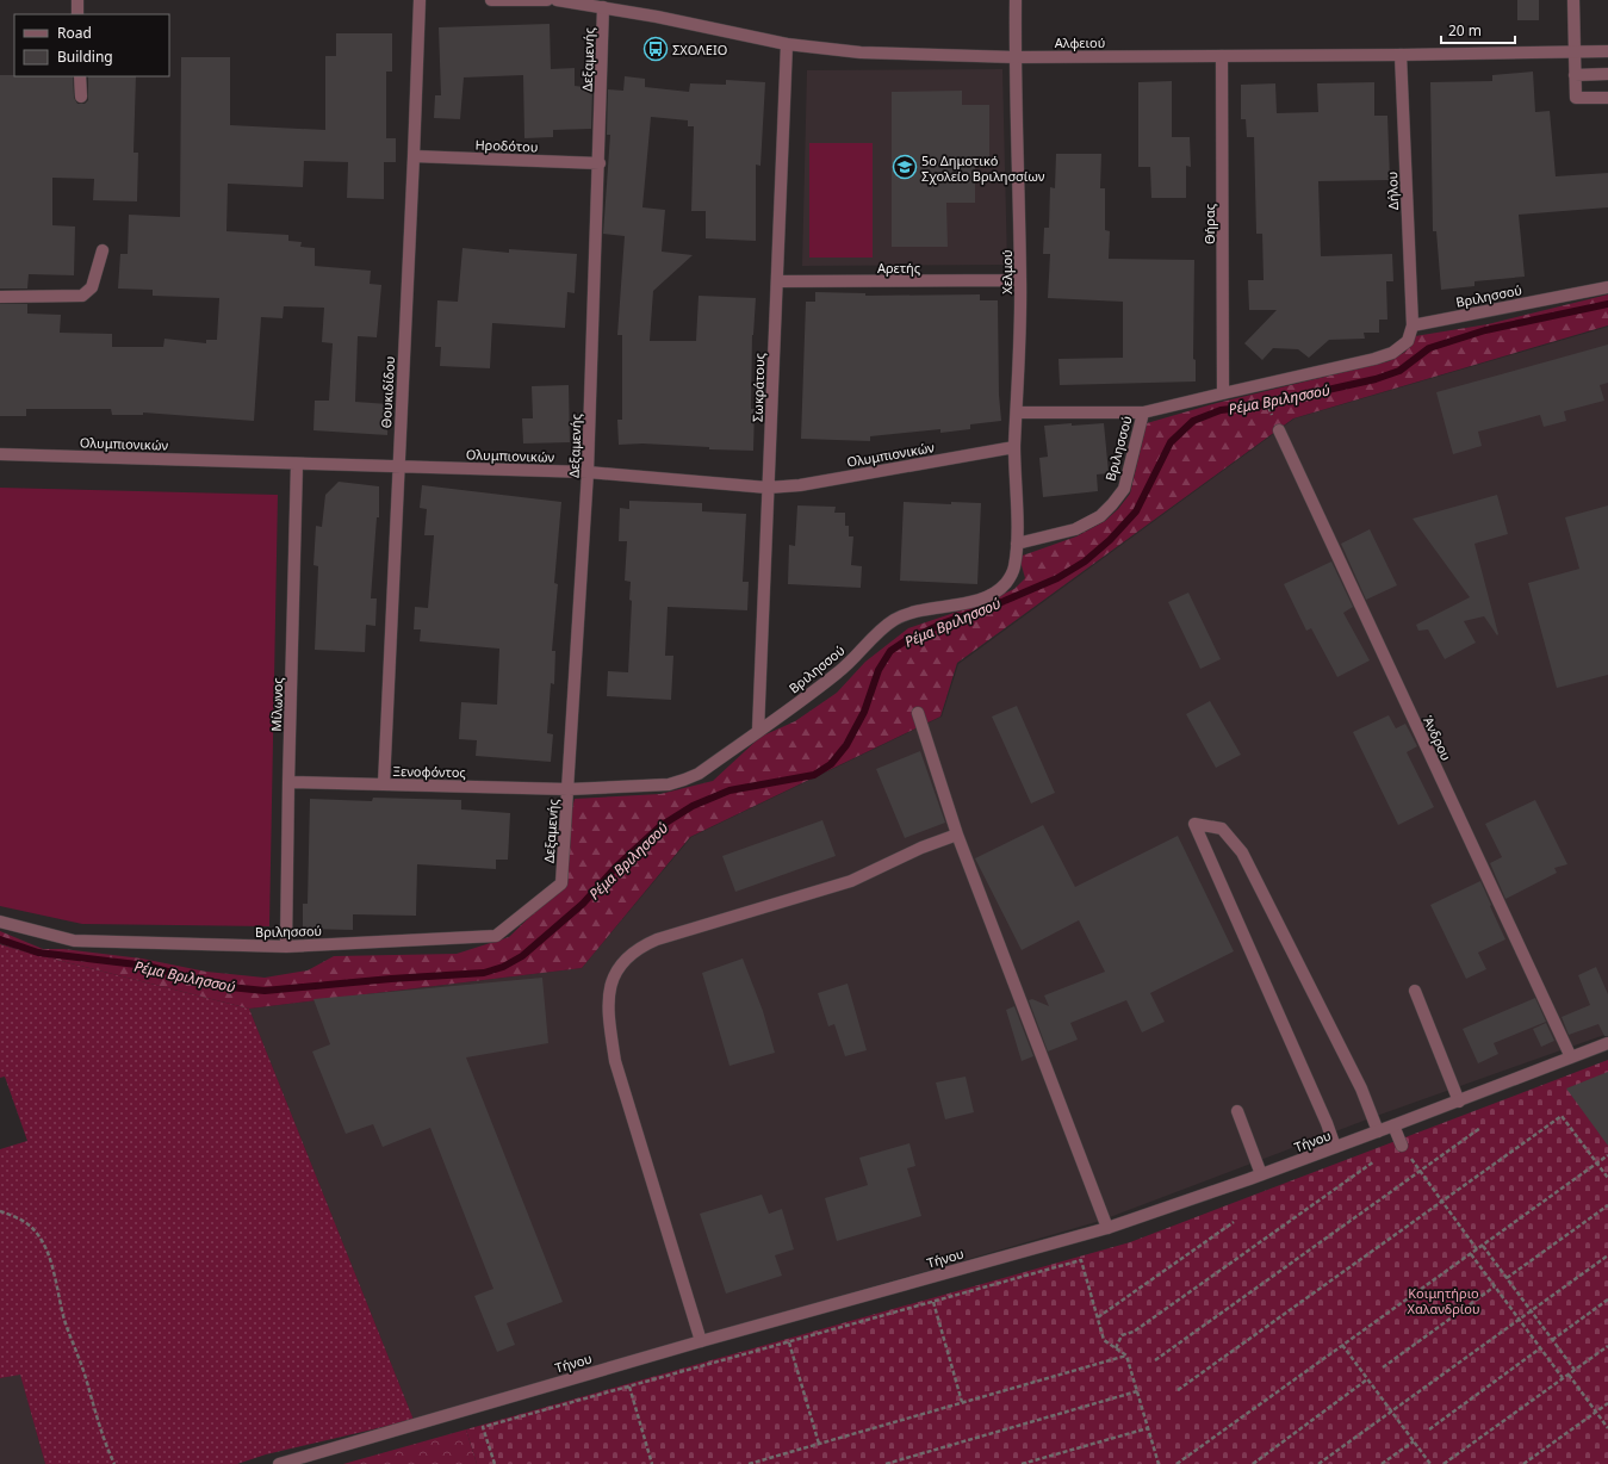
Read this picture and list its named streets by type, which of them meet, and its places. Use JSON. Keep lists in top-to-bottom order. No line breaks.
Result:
{"streets":{"street":["Αλφειού","Δεξαμενής","Ηροδότου","Δήλου","Θήρας","Αρετής","Χελμού","Βριλησσού","Σωκράτους","Θουκιδίδου","Ολυμπιονικών","Μίλωνος","Άνδρου","Ξενοφόντος","Τήνου"]},"crossings":[["Αλφειού","Δεξαμενής"],["Αλφειού","Δήλου"],["Αλφειού","Θήρας"],["Αλφειού","Χελμού"],["Αλφειού","Σωκράτους"],["Δεξαμενής","Ηροδότου"],["Δεξαμενής","Βριλησσού"],["Δεξαμενής","Ολυμπιονικών"],["Δεξαμενής","Ξενοφόντος"],["Ηροδότου","Θουκιδίδου"],["Δήλου","Βριλησσού"],["Θήρας","Βριλησσού"],["Αρετής","Χελμού"],["Αρετής","Σωκράτους"],["Χελμού","Βριλησσού"],["Χελμού","Ολυμπιονικών"],["Βριλησσού","Σωκράτους"],["Βριλησσού","Μίλωνος"],["Βριλησσού","Ξενοφόντος"],["Σωκράτους","Ολυμπιονικών"],["Θουκιδίδου","Ολυμπιονικών"],["Θουκιδίδου","Ξενοφόντος"],["Ολυμπιονικών","Μίλωνος"],["Μίλωνος","Ξενοφόντος"],["Άνδρου","Τήνου"]],"water":["Ρέμα Βριλησσού"],"parks":["Κοιμητήριο Χαλανδρίου"],"places":{"bus stop":["ΣΧΟΛΕΙΟ"],"school or university":["5ο Δημοτικό Σχολείο Βριλησσίων"]},"legend":["Road","Building"],"scale_bar":"20 m"}
